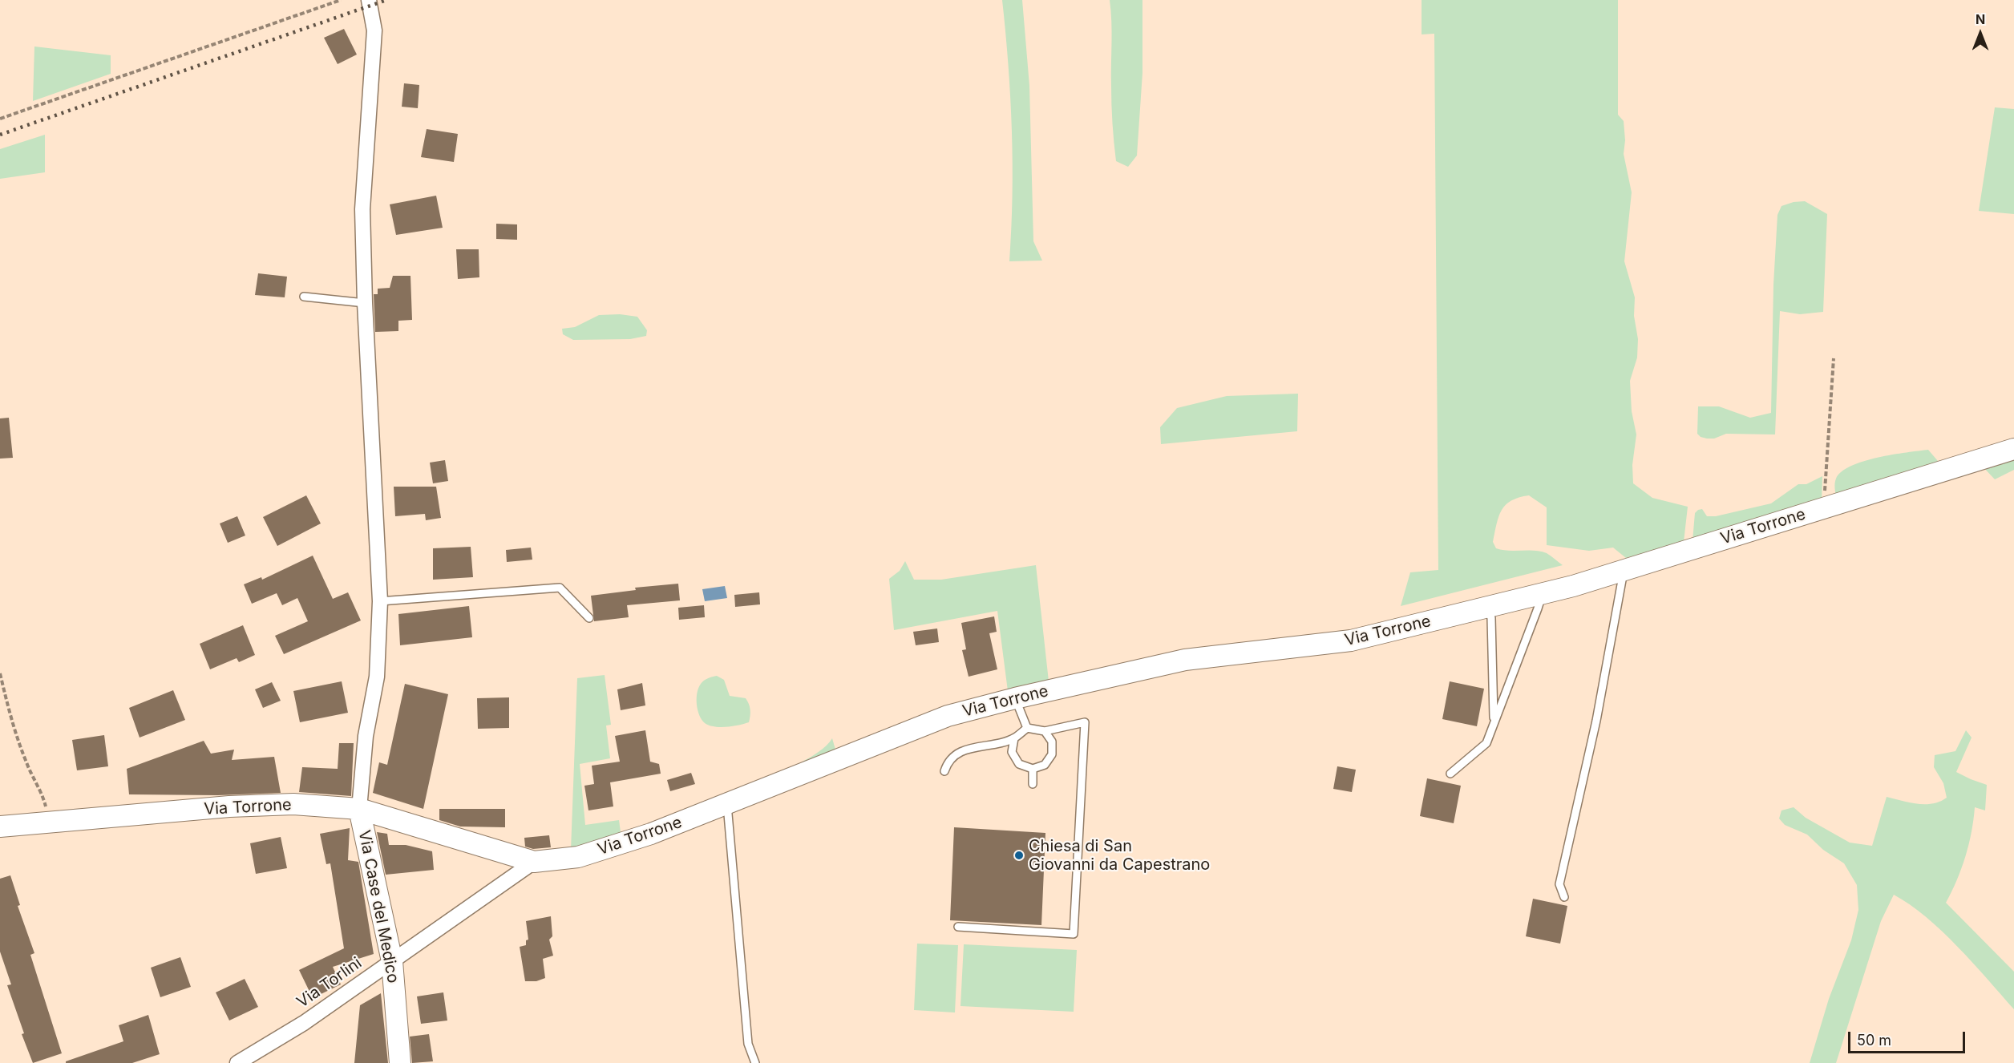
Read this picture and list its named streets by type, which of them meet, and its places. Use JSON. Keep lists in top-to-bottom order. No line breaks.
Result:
{"streets":{"main road":["Via Torrone","Via Case del Medico"],"street":["Via Torlini"]},"crossings":[["Via Torrone","Via Case del Medico"],["Via Torrone","Via Torlini"],["Via Case del Medico","Via Torlini"]],"places":["Chiesa di San Giovanni da Capestrano"],"scale_bar":"50 m","north":"top"}
